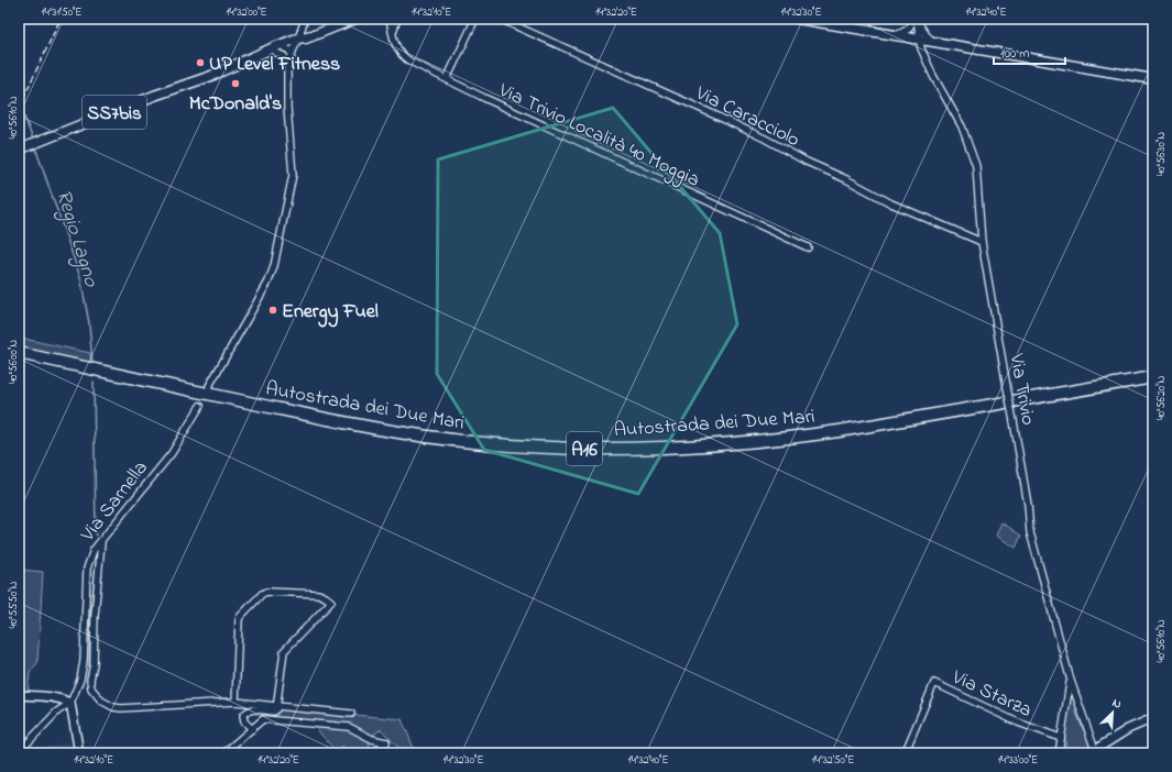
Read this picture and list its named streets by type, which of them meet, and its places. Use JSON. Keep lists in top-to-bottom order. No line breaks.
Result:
{"streets":{"highway":["Autostrada dei Due Mari","A16"],"main road":["SS7bis"],"street":["Via Caracciolo","Via Trivio Località 40 Moggia","Via Trivio","Via Sarnella","Via Starza"]},"crossings":[["Via Caracciolo","Via Trivio"]],"water":["Regio Lagno"],"places":["UP Level Fitness","McDonald's","Energy Fuel"],"scale_bar":"100 m","north":"top right","coordinates":["14°31'50\"E","14°32'00\"E","14°32'10\"E","14°32'20\"E","14°32'30\"E","14°32'40\"E","40°56'10\"N","40°56'30\"N","40°56'00\"N","40°56'20\"N","40°55'50\"N","14°32'50\"E","14°33'00\"E"]}
